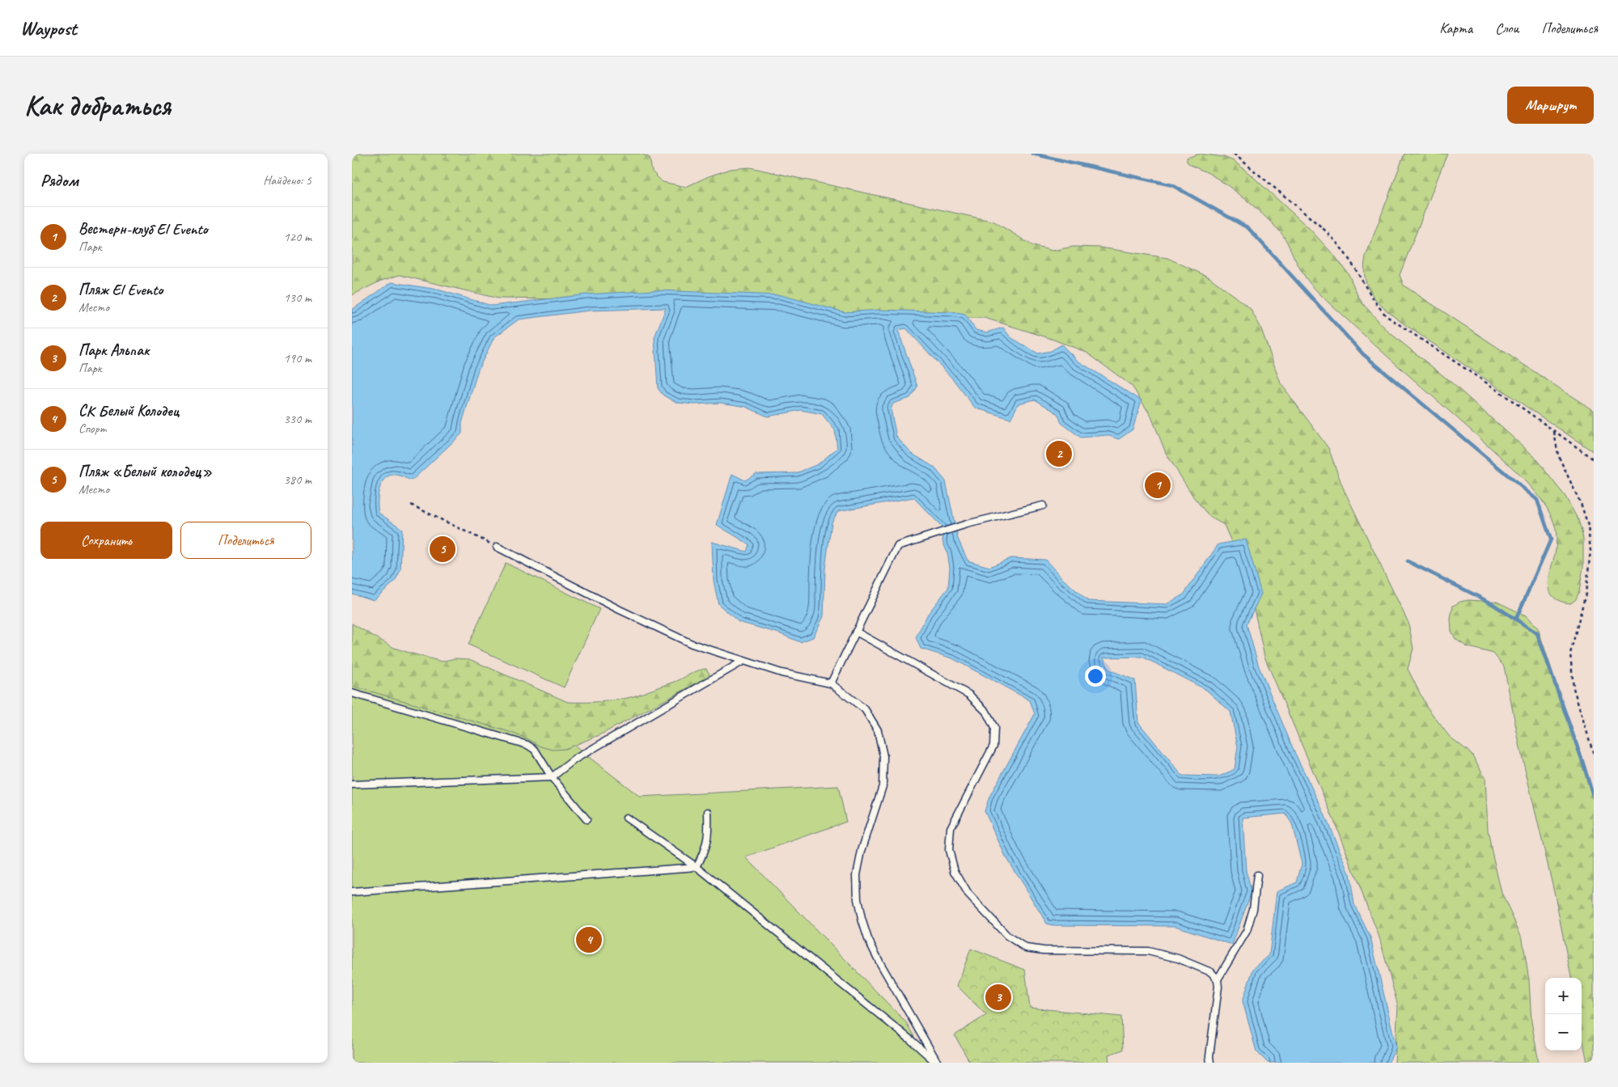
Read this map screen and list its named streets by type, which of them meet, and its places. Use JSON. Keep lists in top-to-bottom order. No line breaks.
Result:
{"page":{"header":"Waypost","nav":["Карта","Слои","Поделиться"],"buttons":["Маршрут",["Сохранить","Поделиться"]],"title":"Как добраться","heading":["Рядом","Найдено: 5"],"list":[{"mark":"1","name":"Вестерн-клуб El Evento","note":"Парк","value":"120 m"},{"mark":"2","name":"Пляж El Evento","note":"Место","value":"130 m"},{"mark":"3","name":"Парк Альпак","note":"Парк","value":"190 m"},{"mark":"4","name":"СК Белый Колодец","note":"Спорт","value":"330 m"},{"mark":"5","name":"Пляж «Белый колодец»","note":"Место","value":"380 m"}],"pins":["2","1","5","4","3"],"map_buttons":["+","−"]}}
